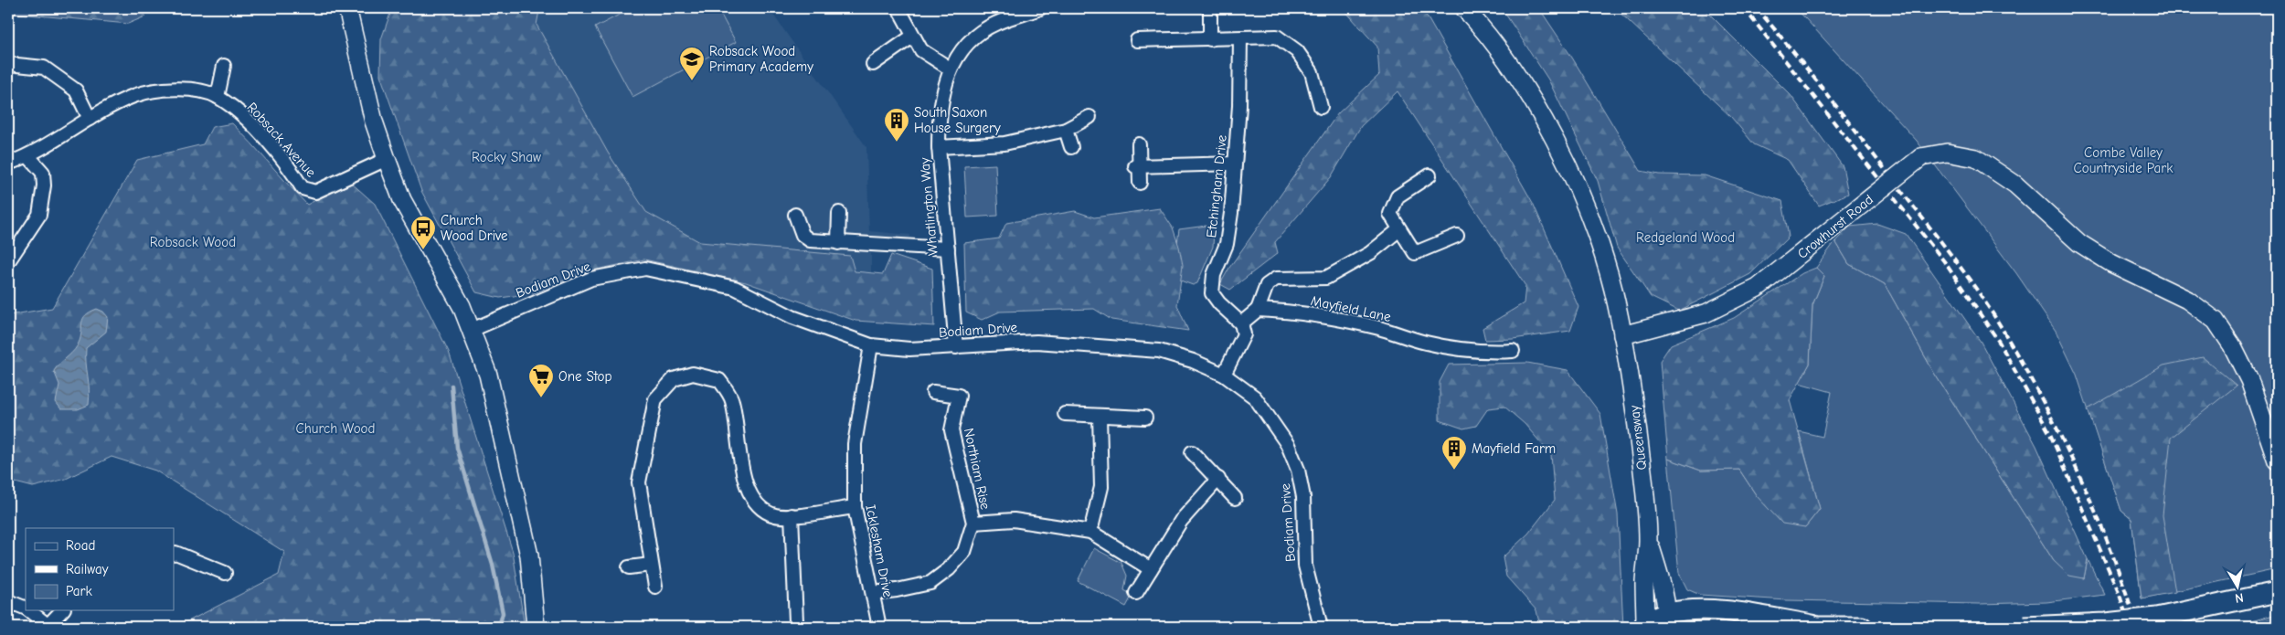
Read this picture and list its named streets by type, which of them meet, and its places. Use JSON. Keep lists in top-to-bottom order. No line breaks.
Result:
{"streets":{"street":["Robsack Avenue","Etchingham Drive","Whatlington Way","Crowhurst Road","Bodiam Drive","Mayfield Lane","Queensway","Northiam Rise","Icklesham Drive"]},"crossings":[["Whatlington Way","Bodiam Drive"],["Crowhurst Road","Queensway"],["Bodiam Drive","Icklesham Drive"],["Northiam Rise","Icklesham Drive"]],"parks":["Combe Valley Countryside Park","Rocky Shaw","Redgeland Wood","Robsack Wood","Church Wood"],"places":{"school or university":["Robsack Wood Primary Academy"],"building":["South Saxon House Surgery","Mayfield Farm"],"bus stop":["Church Wood Drive"],"supermarket":["One Stop"]},"legend":["Road","Railway","Park"],"north":"bottom"}
